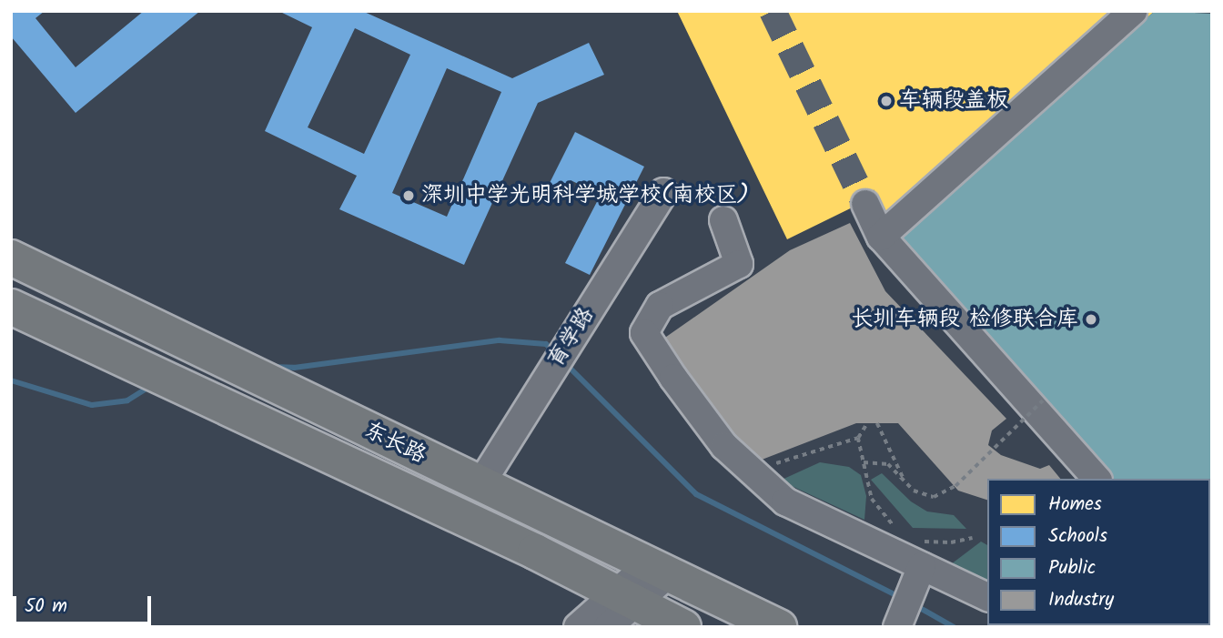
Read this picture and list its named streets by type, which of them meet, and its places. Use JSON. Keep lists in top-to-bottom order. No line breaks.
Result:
{"streets":{"main road":["东长路"],"street":["育学路"]},"crossings":[["育学路","东长路"]],"places":["车辆段盖板","深圳中学光明科学城学校(南校区)","长圳车辆段 检修联合库"],"legend":["Homes","Schools","Public","Industry"],"scale_bar":"50 m"}
